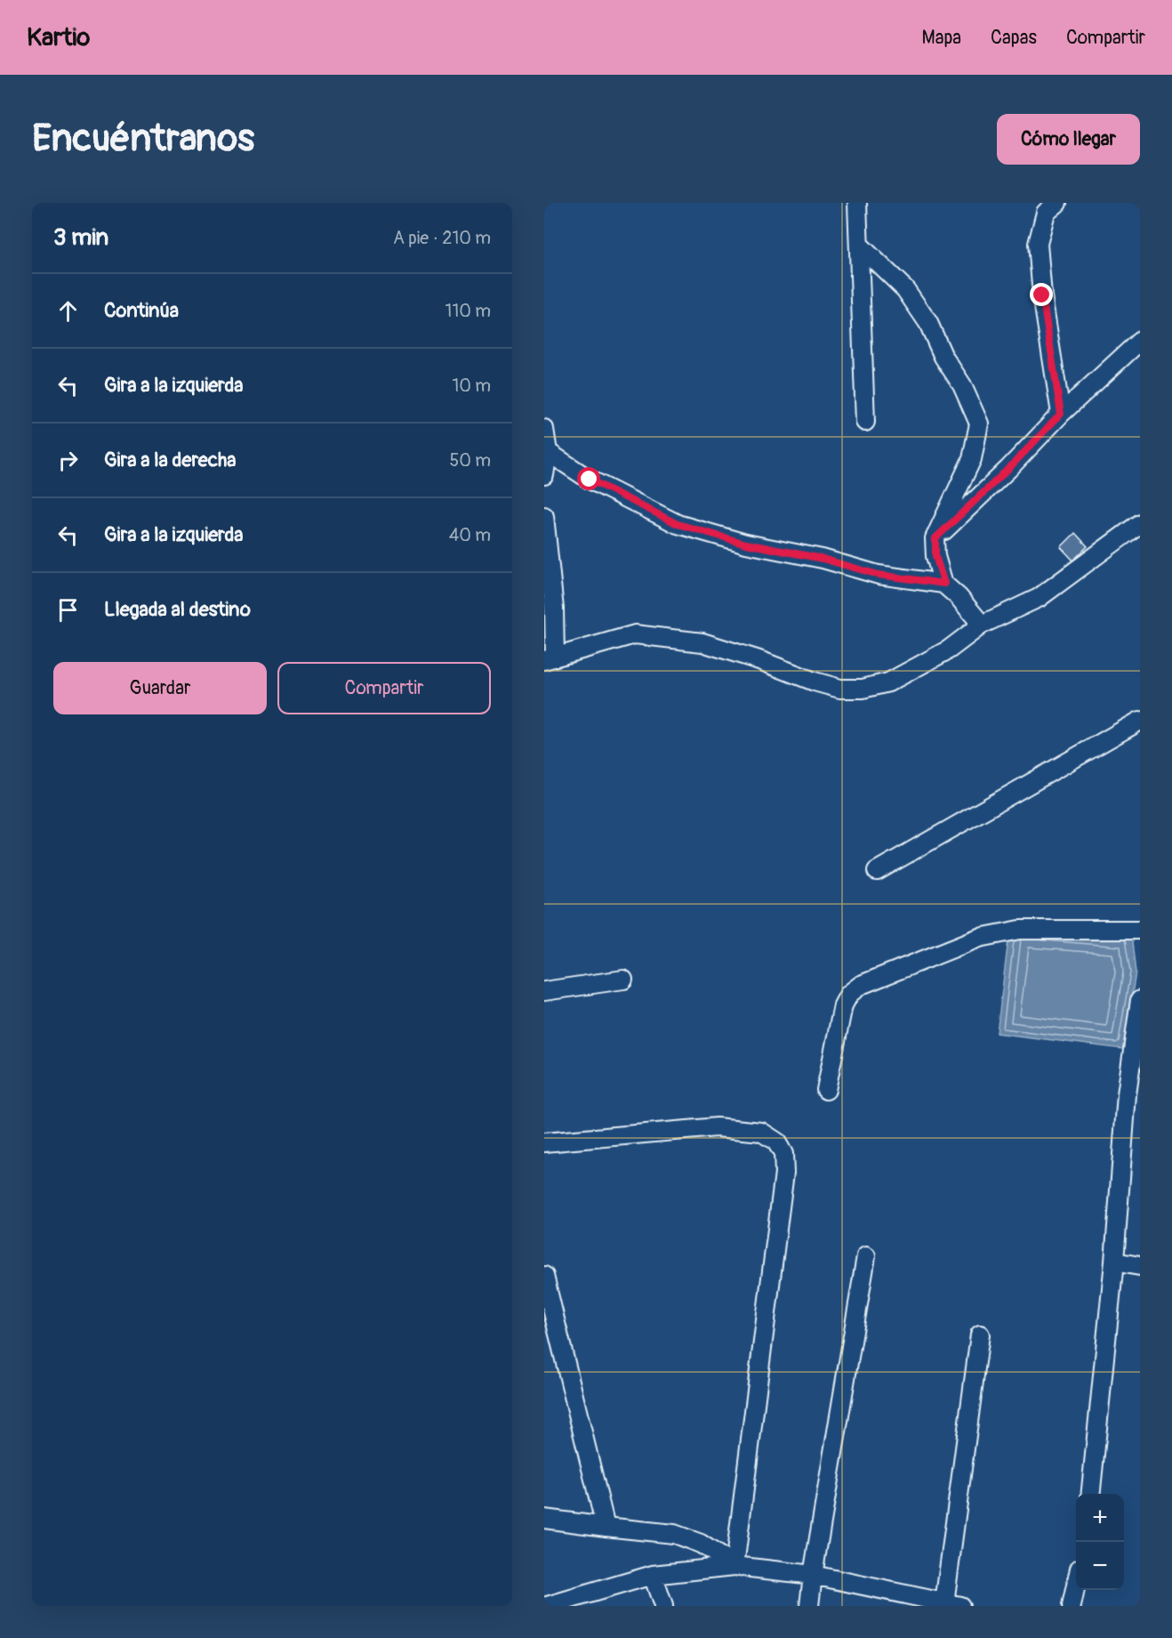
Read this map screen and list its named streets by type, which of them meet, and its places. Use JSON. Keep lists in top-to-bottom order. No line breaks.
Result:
{"page":{"header":"Kartio","nav":["Mapa","Capas","Compartir"],"buttons":["Cómo llegar",["Guardar","Compartir"]],"title":"Encuéntranos","heading":["3 min","A pie · 210 m"],"list":[["Continúa","110 m"],["Gira a la izquierda","10 m"],["Gira a la derecha","50 m"],["Gira a la izquierda","40 m"],"Llegada al destino"],"map_buttons":["+","−"]}}
